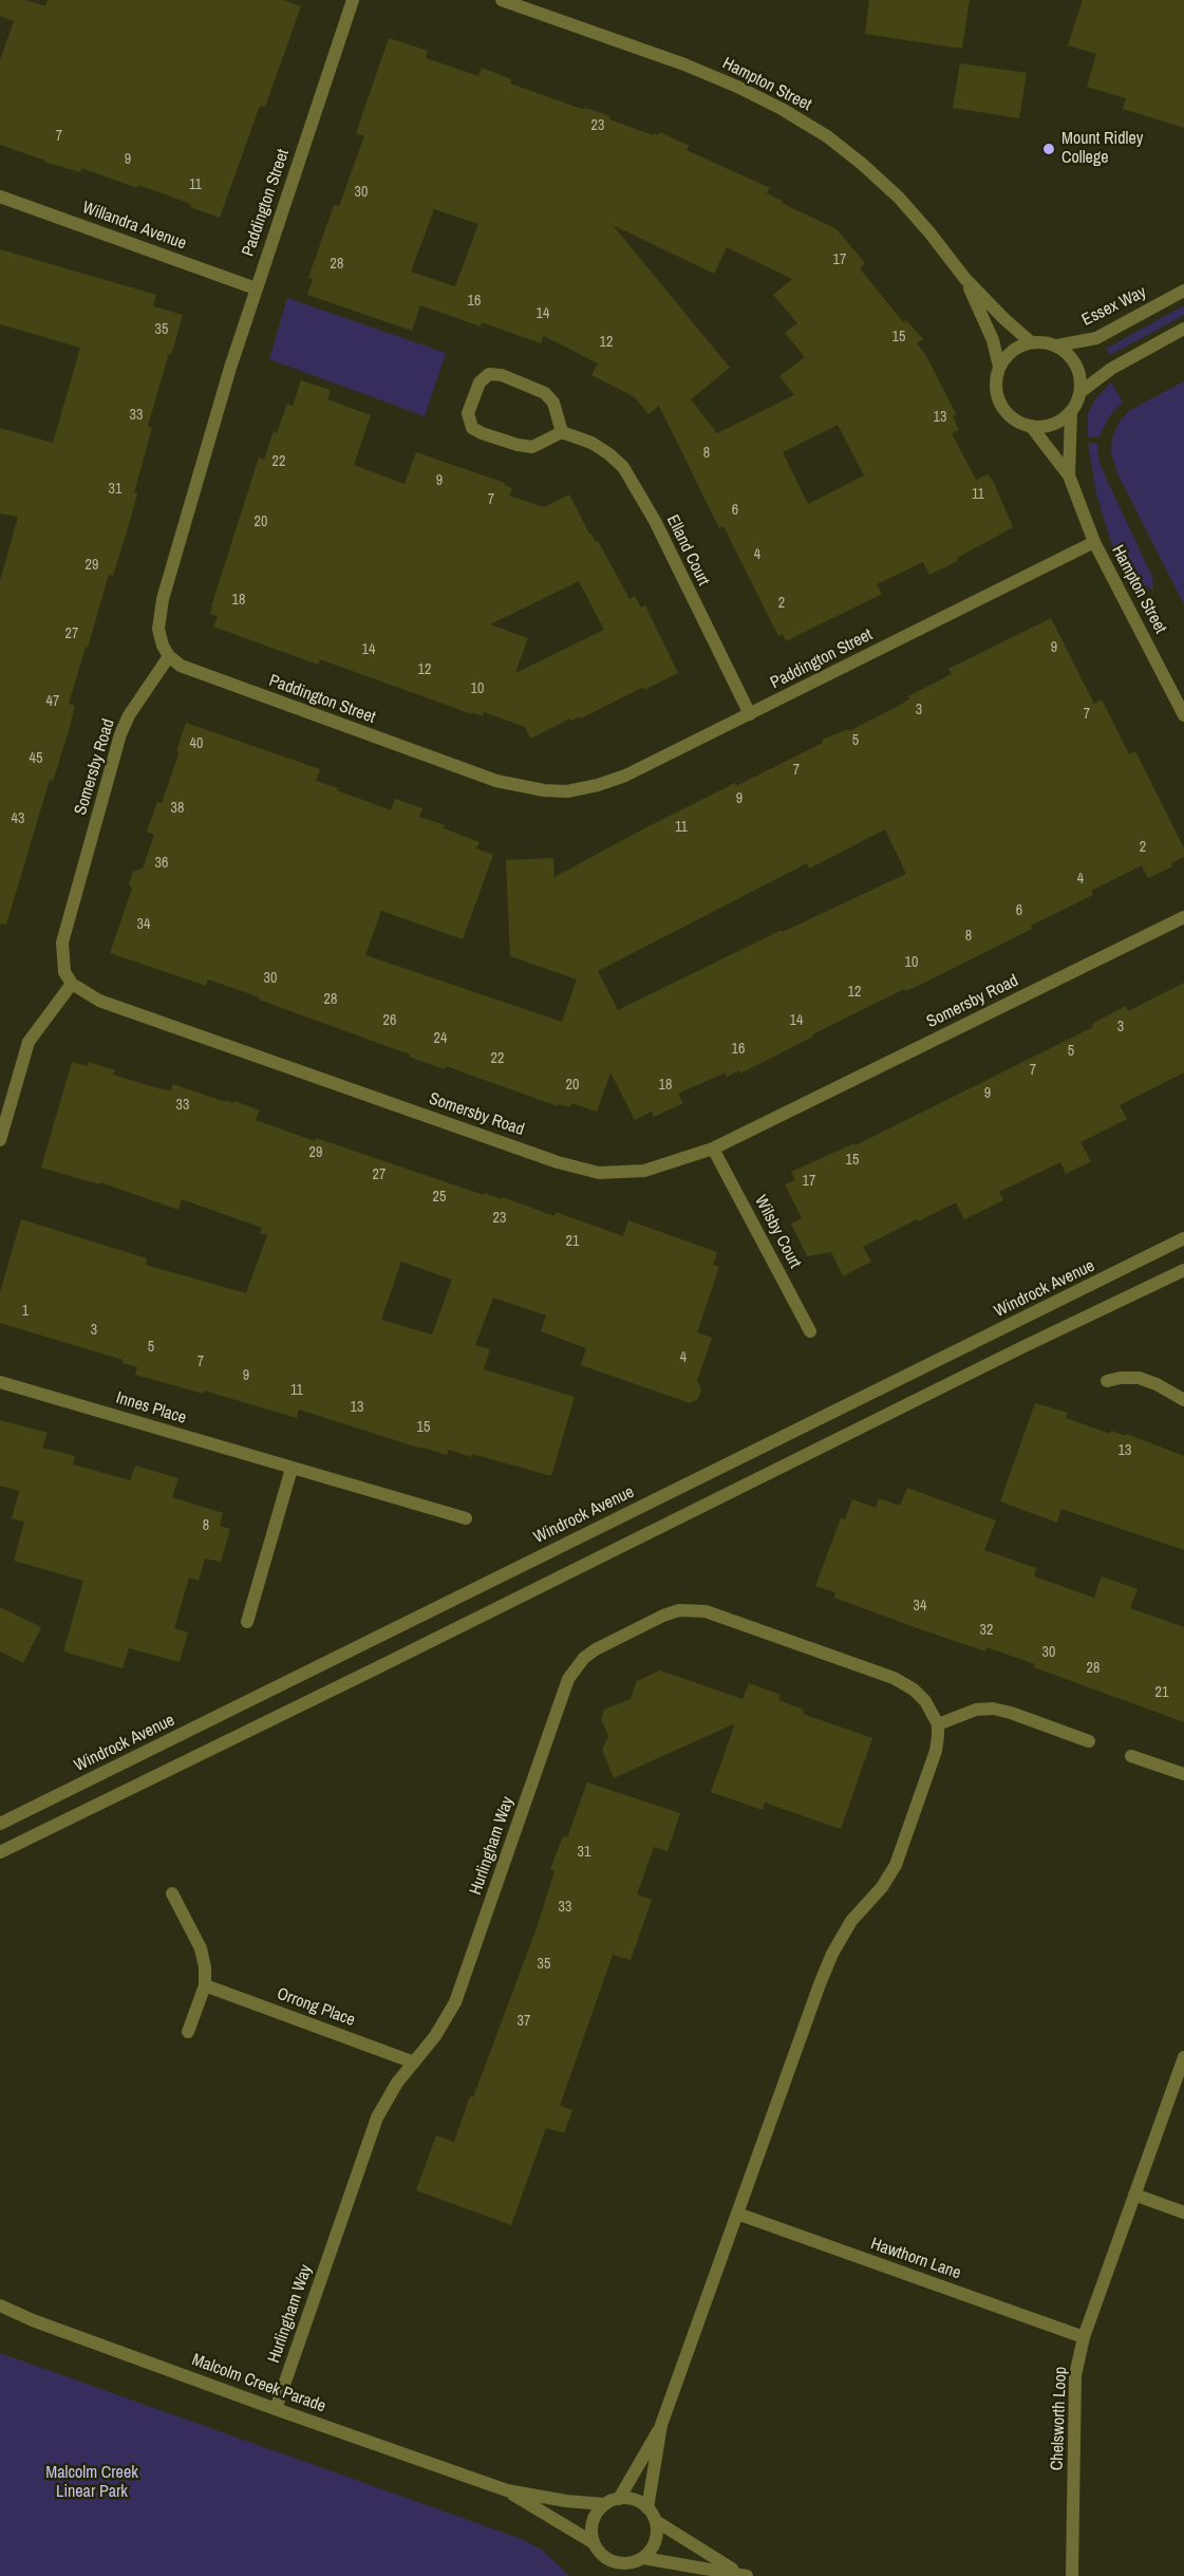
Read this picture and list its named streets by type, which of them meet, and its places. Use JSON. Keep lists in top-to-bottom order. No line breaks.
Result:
{"streets":{"street":["Hampton Street","Paddington Street","Willandra Avenue","Essex Way","Elland Court","Somersby Road","Wilsby Court","Windrock Avenue","Innes Place","Hurlingham Way","Orrong Place","Hawthorn Lane","Malcolm Creek Parade","Chelsworth Loop"]},"crossings":[["Hampton Street","Paddington Street"],["Hampton Street","Essex Way"],["Paddington Street","Willandra Avenue"],["Paddington Street","Elland Court"],["Paddington Street","Somersby Road"],["Somersby Road","Wilsby Court"],["Hurlingham Way","Orrong Place"],["Hurlingham Way","Malcolm Creek Parade"],["Hawthorn Lane","Chelsworth Loop"]],"parks":["Malcolm Creek Linear Park"],"places":["Mount Ridley College"],"house_numbers":["23","7","9","11","30","17","28","16","14","35","15","12","33","13","8","22","9","31","11","7","6","20","4","29","18","2","27","9","14","12","10","47","3","7","5","40","45","7","9","38","43","11","2","36","4","6","34","8","10","30","12","28","26","14","3","24","16","5","22","7","20","18","9","33","29","15","27","17","25","23","21","1","3","5","4","7","9","11","13","15","13","8","34","32","30","28","21","31","33","35","37"]}
